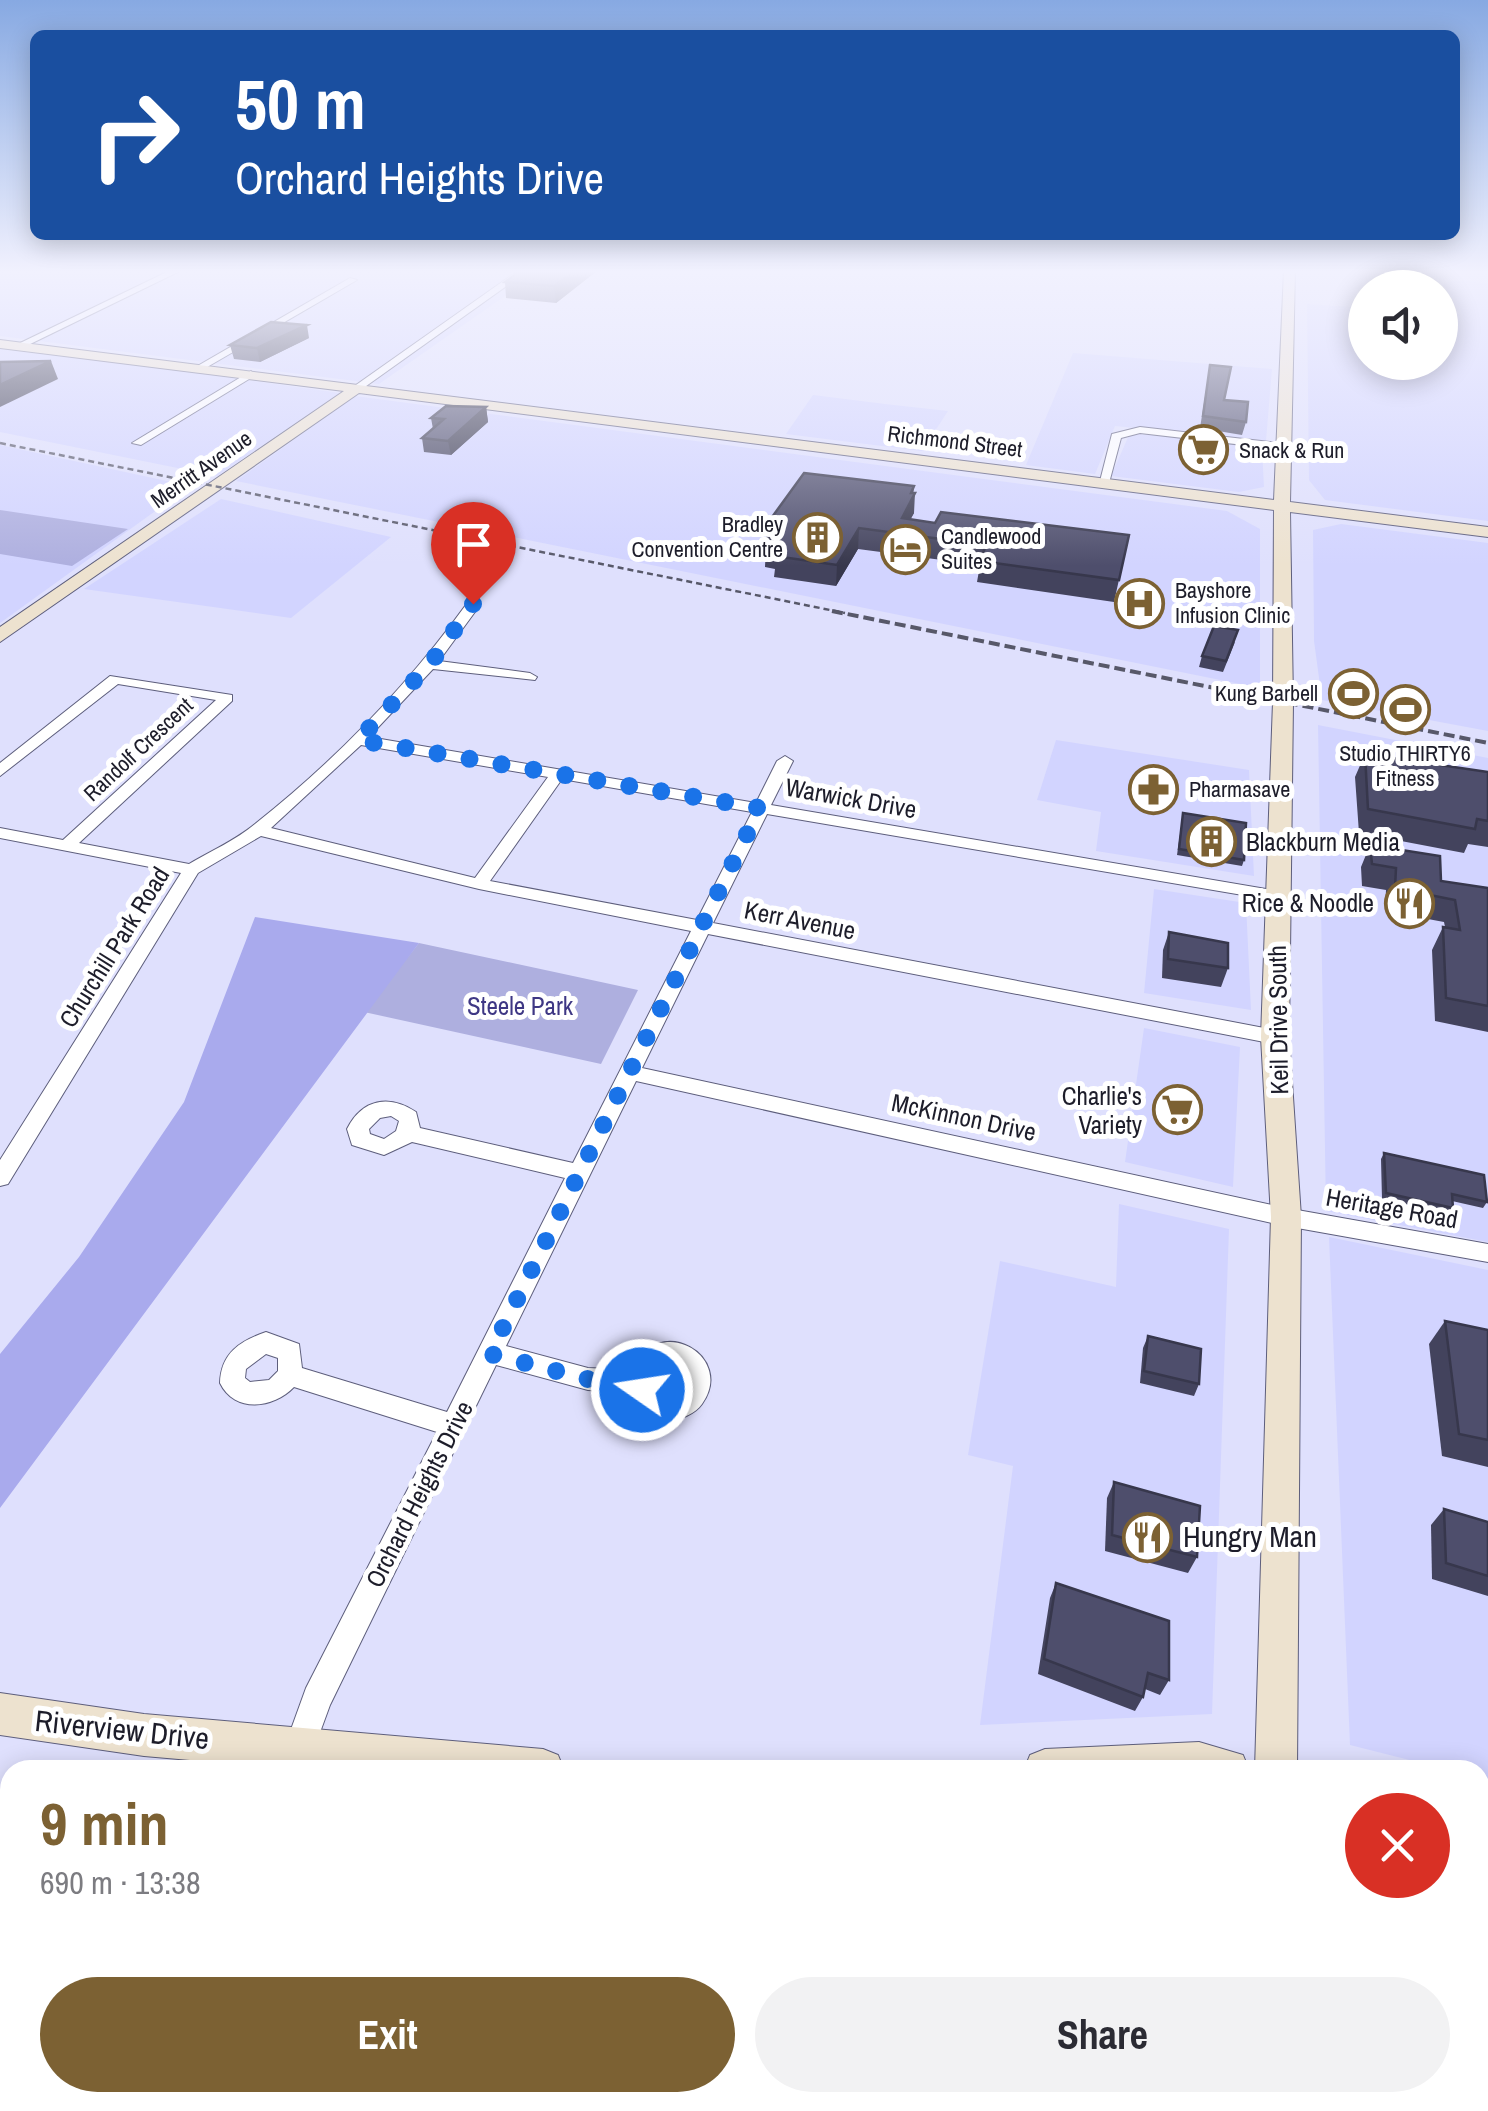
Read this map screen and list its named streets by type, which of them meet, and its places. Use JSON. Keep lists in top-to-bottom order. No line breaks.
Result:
{"streets":{"main road":["Richmond Street","Merritt Avenue","Keil Drive South","Riverview Drive"],"street":["Randolf Crescent","Warwick Drive","Kerr Avenue","Churchill Park Road","McKinnon Drive","Heritage Road","Orchard Heights Drive"]},"crossings":[["Richmond Street","Merritt Avenue"],["Richmond Street","Keil Drive South"],["Warwick Drive","Churchill Park Road"],["Warwick Drive","Keil Drive South"],["Warwick Drive","Orchard Heights Drive"],["Kerr Avenue","Churchill Park Road"],["Kerr Avenue","Keil Drive South"],["Kerr Avenue","Orchard Heights Drive"],["Keil Drive South","McKinnon Drive"],["Keil Drive South","Heritage Road"],["McKinnon Drive","Heritage Road"],["McKinnon Drive","Orchard Heights Drive"],["Orchard Heights Drive","Riverview Drive"]],"parks":["Steele Park"],"places":{"supermarket":["Snack & Run","Charlie's Variety"],"building":["Bradley Convention Centre","Blackburn Media"],"hotel":["Candlewood Suites"],"hospital":["Bayshore Infusion Clinic"],"sports":["Kung Barbell","Studio THIRTY6 Fitness"],"pharmacy":["Pharmasave"],"restaurant":["Rice & Noodle","Hungry Man"]},"page":{"turn":["50 m","Orchard Heights Drive"],"heading":["9 min","690 m · 13:38"],"buttons":["Exit","Share"]}}
